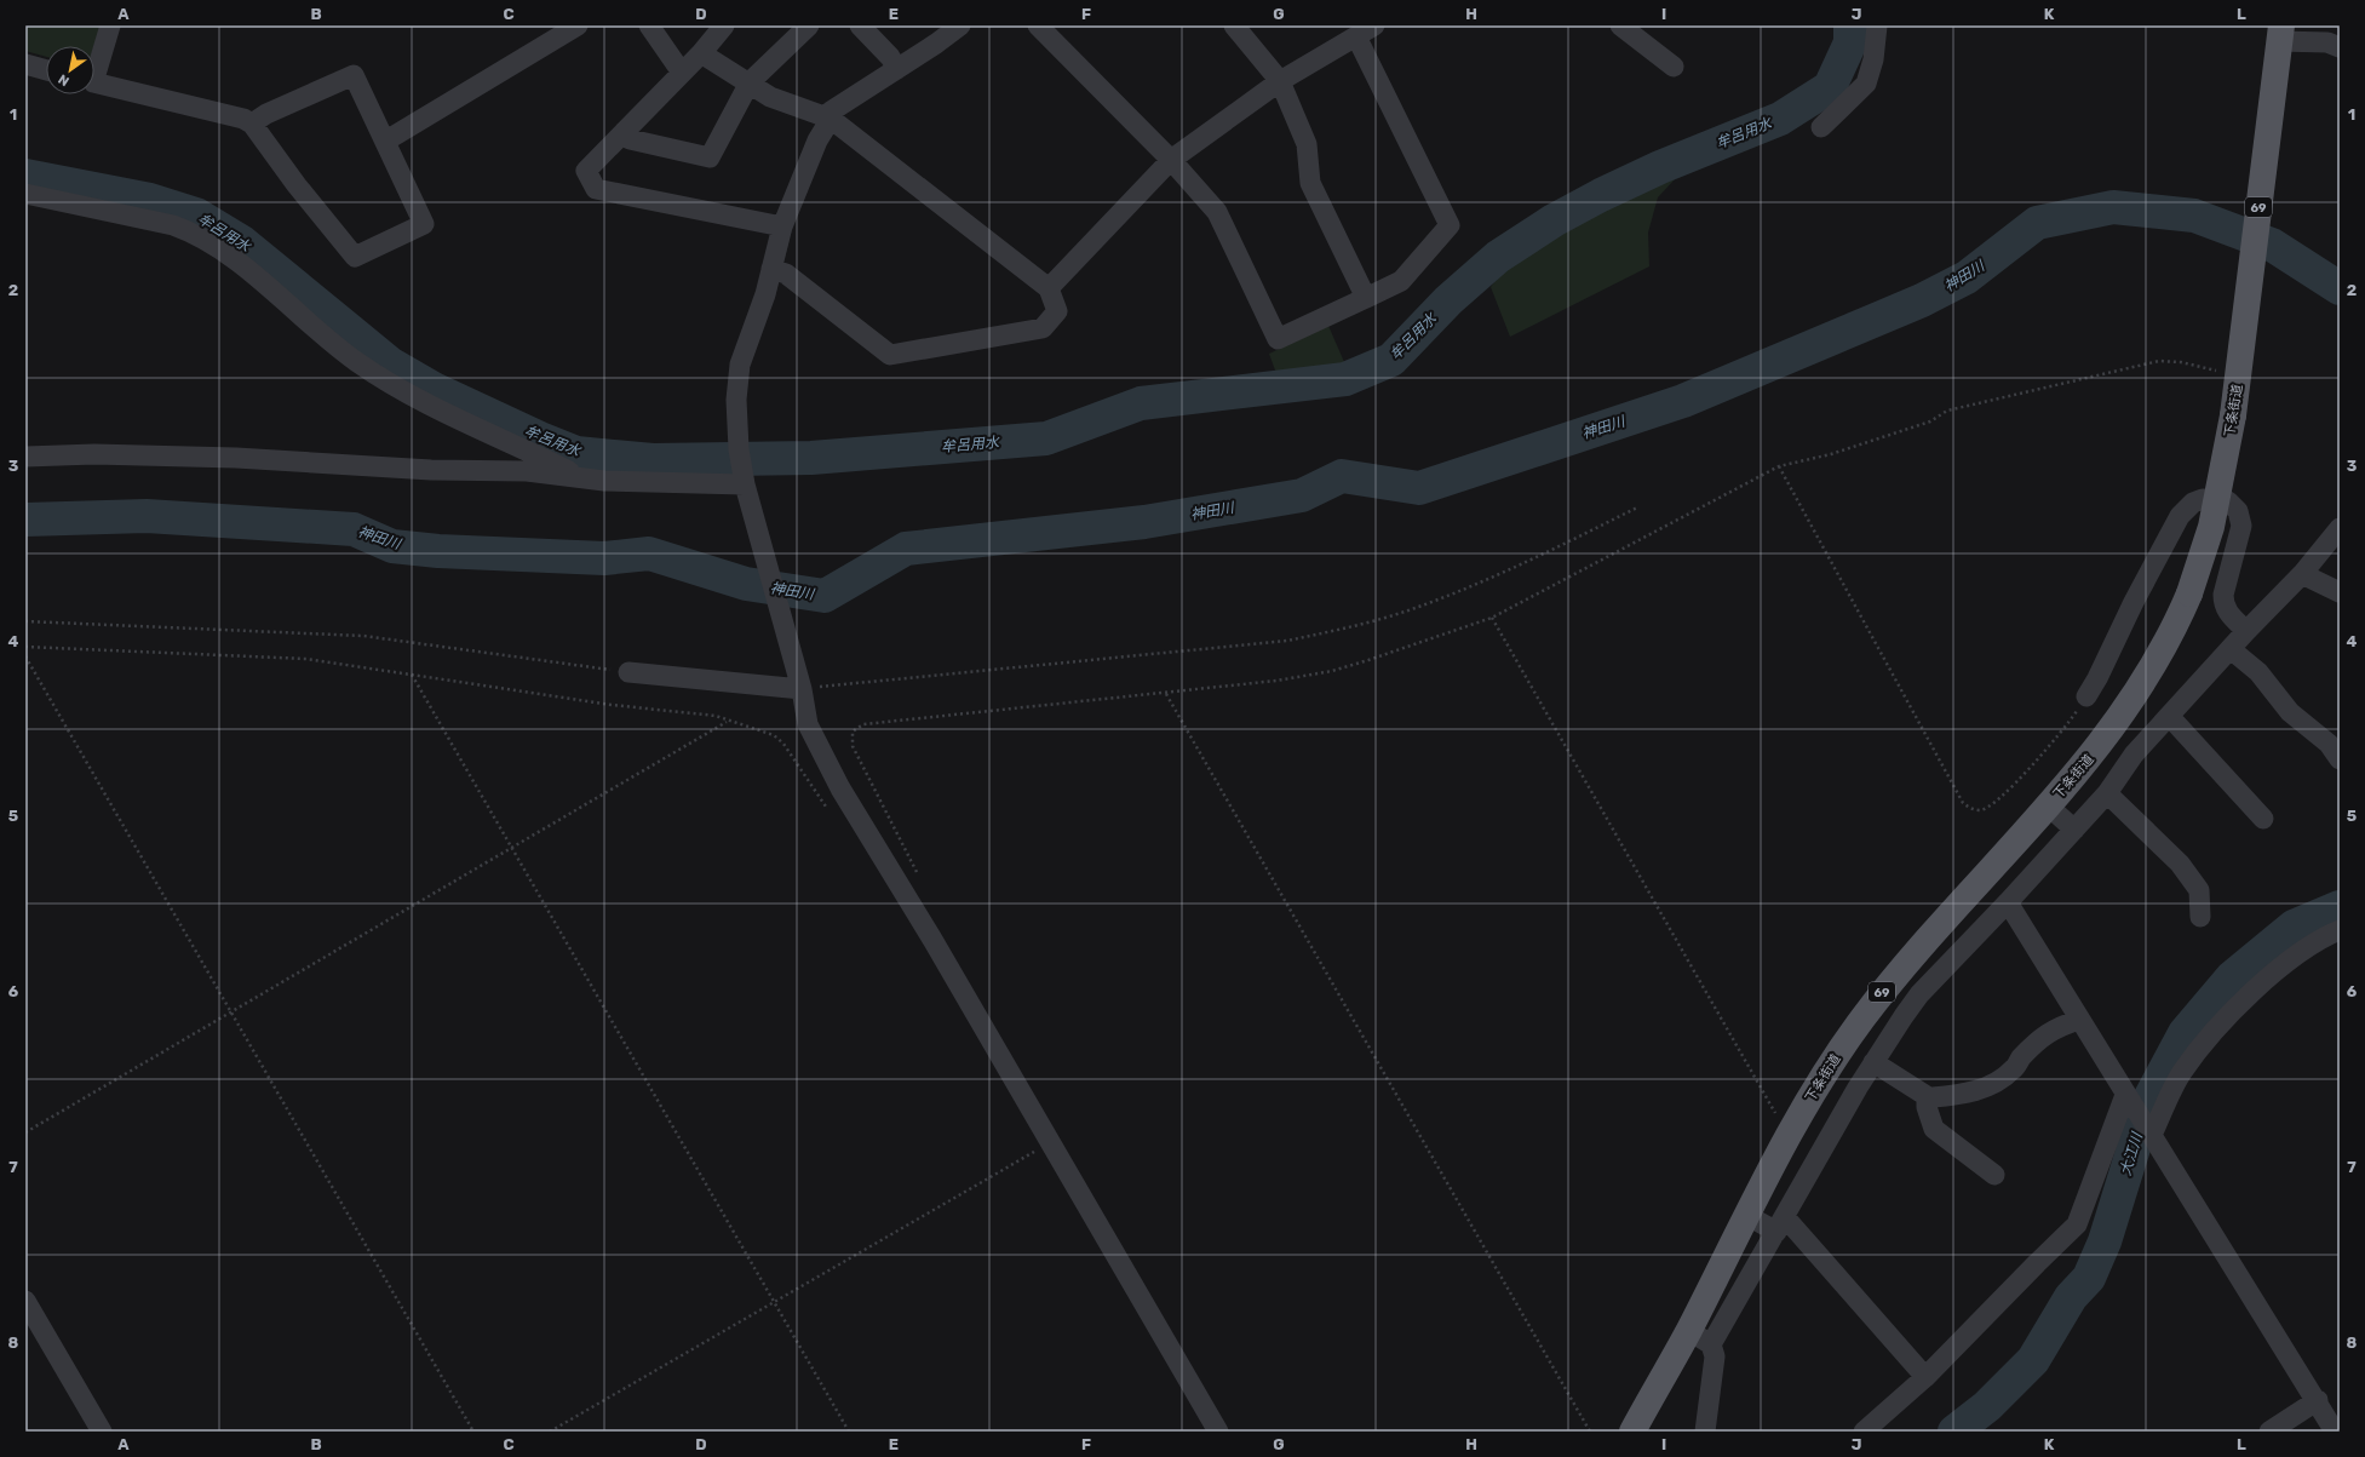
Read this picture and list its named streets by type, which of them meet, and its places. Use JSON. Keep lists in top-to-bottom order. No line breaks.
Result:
{"streets":{"main road":["69","下条街道"]},"water":["牟呂用水","神田川","大江川"],"north":"bottom left","grid":{"columns":["A","B","C","D","E","F","G","H","I","J","K","L"],"rows":["1","2","3","4","5","6","7","8"]}}
